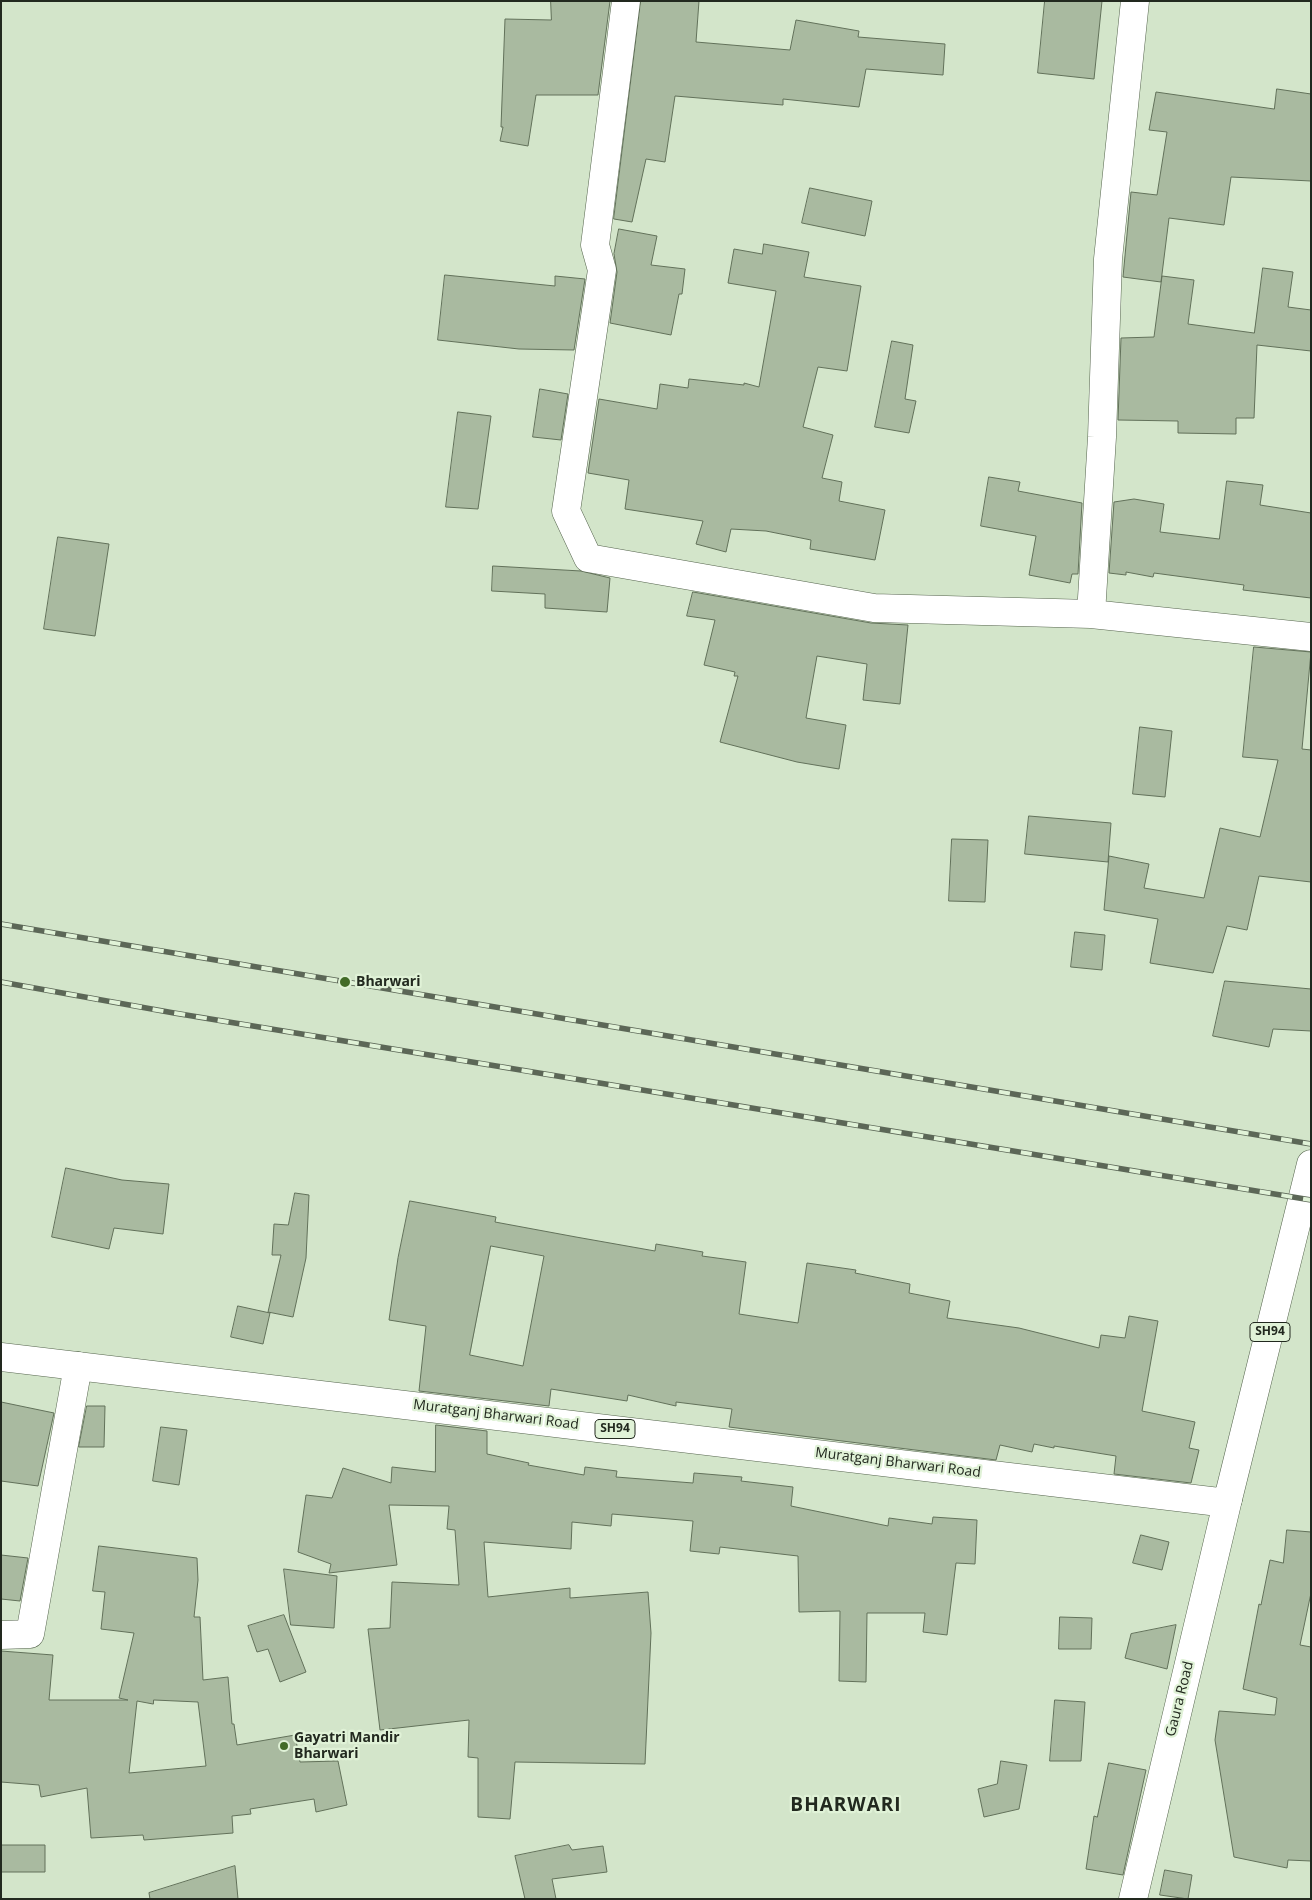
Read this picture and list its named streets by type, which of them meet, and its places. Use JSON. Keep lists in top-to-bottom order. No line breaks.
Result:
{"streets":{"street":["SH94","Muratganj Bharwari Road","Gaura Road"]},"crossings":[["SH94","Muratganj Bharwari Road"],["SH94","Gaura Road"],["Muratganj Bharwari Road","Gaura Road"]],"districts":["BHARWARI"],"places":["Bharwari","Gayatri Mandir Bharwari"]}
